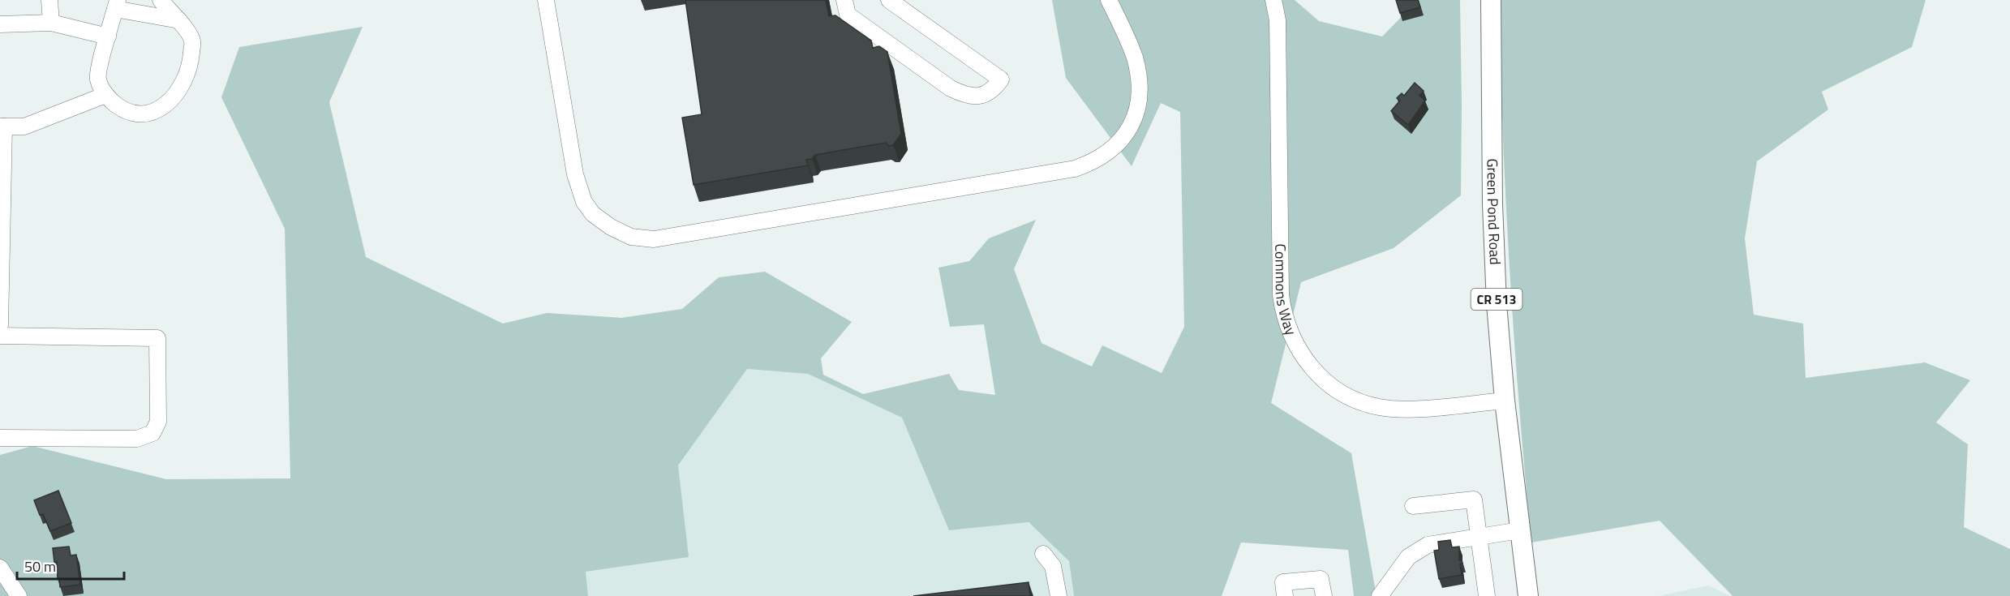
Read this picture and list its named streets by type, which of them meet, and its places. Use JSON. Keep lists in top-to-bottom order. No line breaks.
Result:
{"streets":{"main road":["Green Pond Road","CR 513"],"street":["Commons Way"]},"crossings":[["Green Pond Road","Commons Way"]],"scale_bar":"50 m"}
